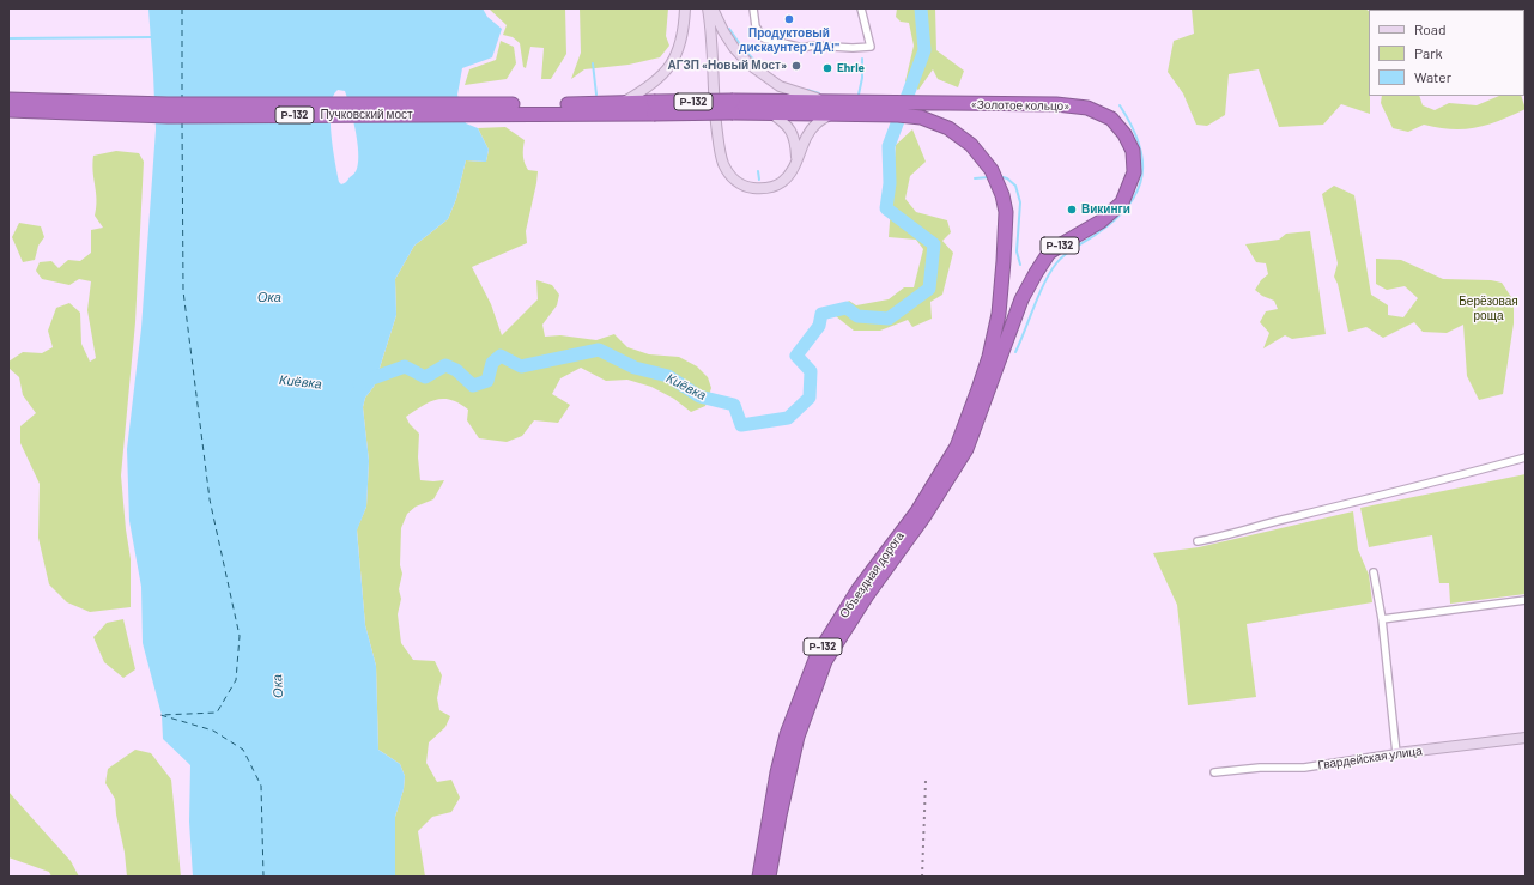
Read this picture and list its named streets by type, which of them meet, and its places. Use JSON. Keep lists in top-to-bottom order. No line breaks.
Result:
{"streets":{"highway":["Р-132","«Золотое кольцо»","Пучковский мост","Объездная дорога"],"main road":["Гвардейская улица"]},"crossings":[["Р-132","«Золотое кольцо»"],["Р-132","Пучковский мост"],["«Золотое кольцо»","Объездная дорога"]],"water":["Ока","Киёвка"],"parks":["Берёзовая роща"],"places":["Продуктовый дискаунтер \"ДА!\"","АГЗП «Новый Мост»","Ehrle","Викинги"],"legend":["Road","Park","Water"]}
